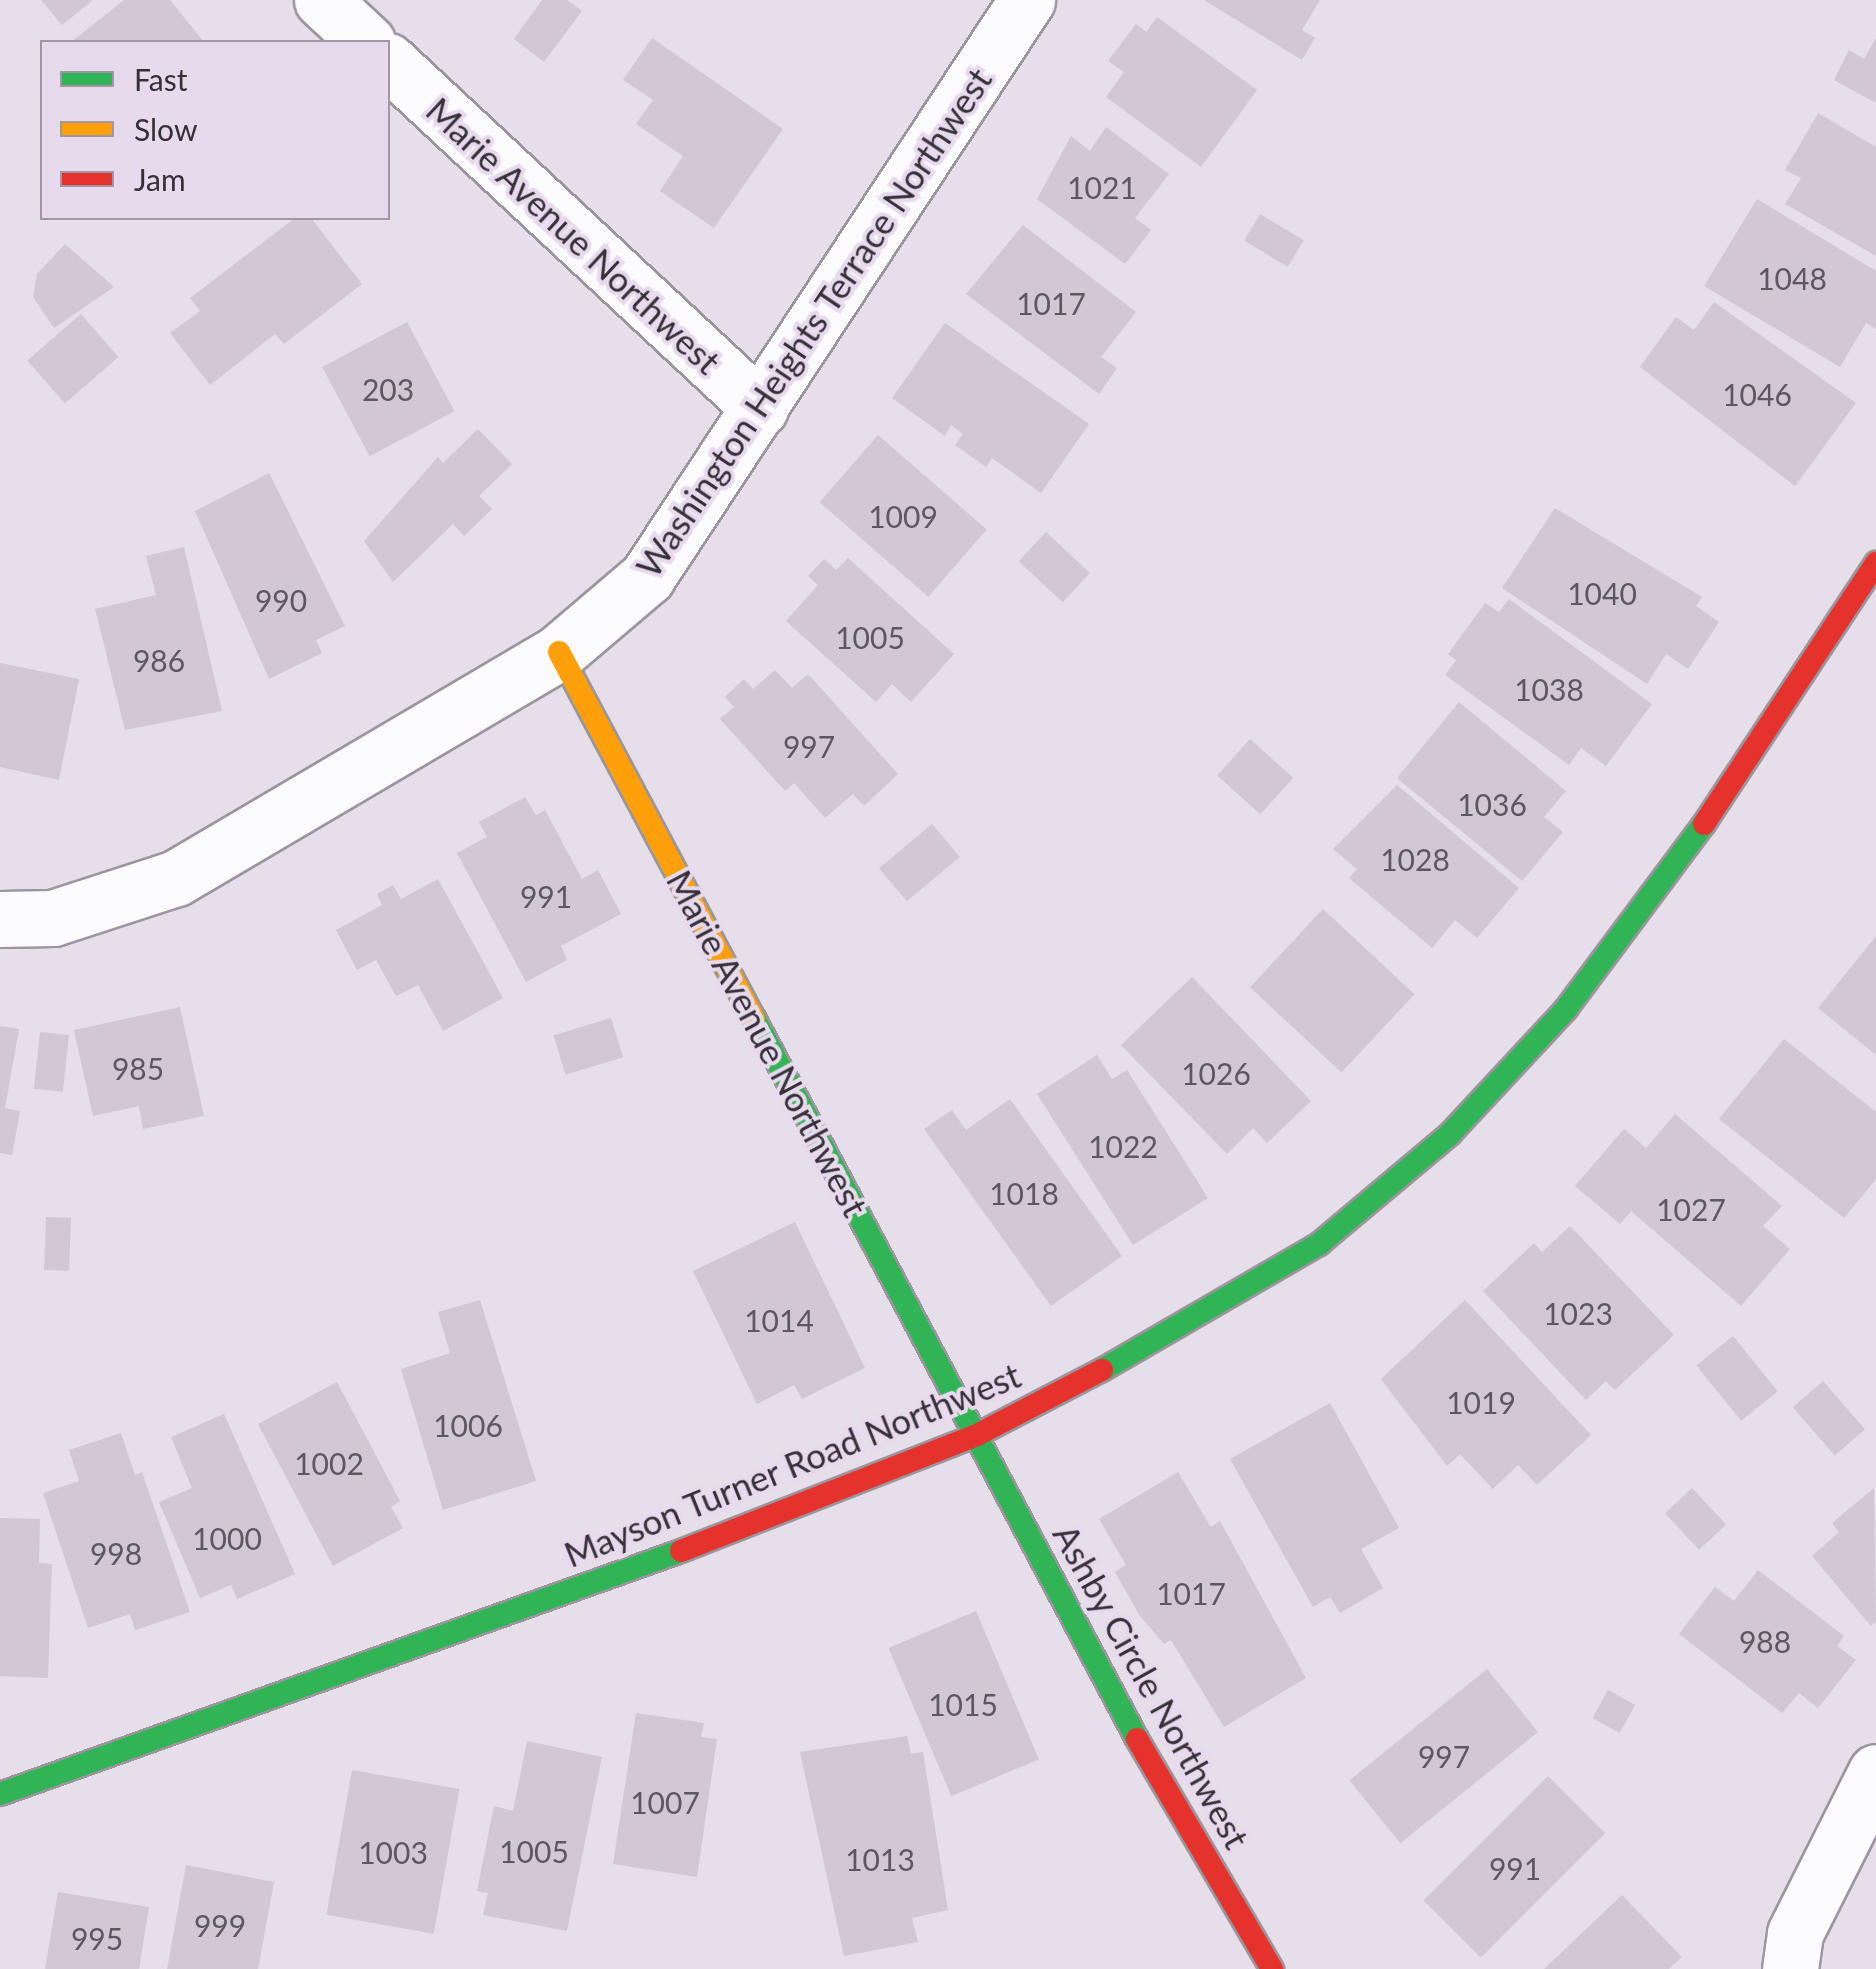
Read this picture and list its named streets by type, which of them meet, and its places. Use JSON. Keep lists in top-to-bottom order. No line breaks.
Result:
{"streets":{"street":["Marie Avenue Northwest","Washington Heights Terrace Northwest","Mayson Turner Road Northwest","Ashby Circle Northwest"]},"crossings":[["Marie Avenue Northwest","Washington Heights Terrace Northwest"],["Marie Avenue Northwest","Mayson Turner Road Northwest"],["Marie Avenue Northwest","Ashby Circle Northwest"],["Mayson Turner Road Northwest","Ashby Circle Northwest"]],"house_numbers":["1021","1048","1017","203","1046","1009","1040","990","1005","986","1038","997","1036","1028","991","985","1026","1022","1018","1027","1023","1014","1019","1006","1002","1000","998","1017","988","1015","997","1007","1005","1003","1013","991","999","995"],"legend":["Fast","Slow","Jam"]}
